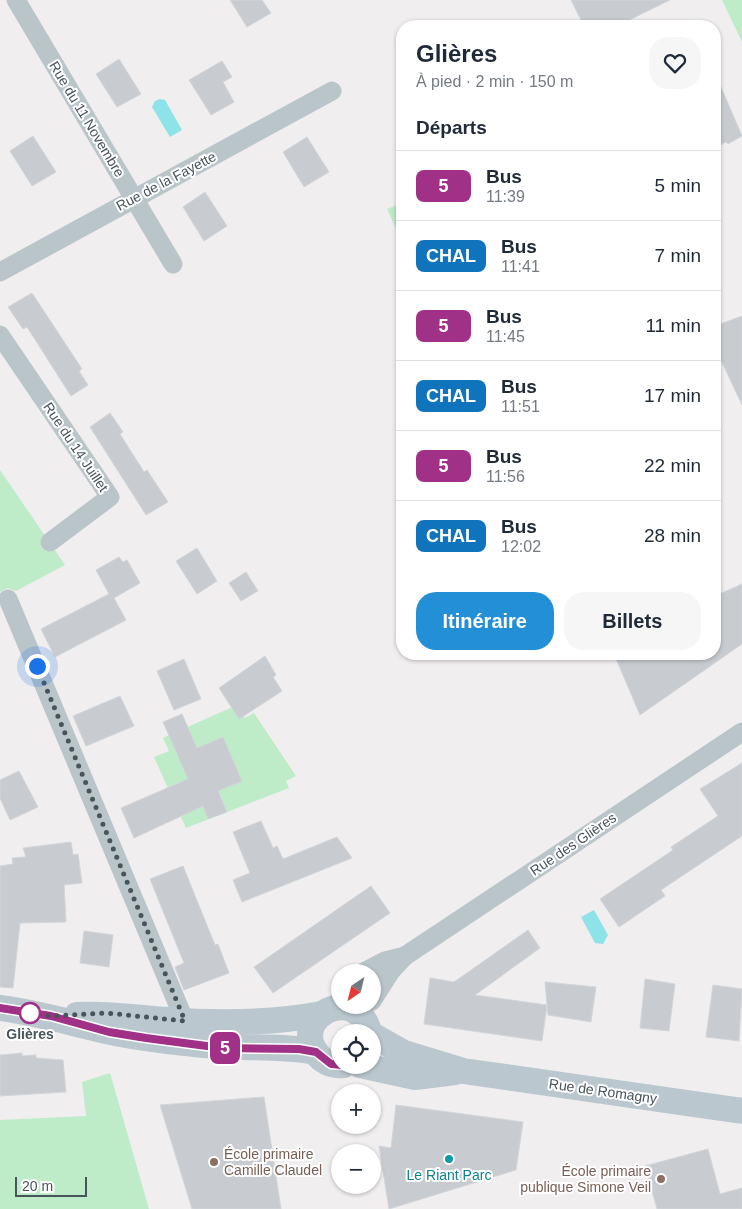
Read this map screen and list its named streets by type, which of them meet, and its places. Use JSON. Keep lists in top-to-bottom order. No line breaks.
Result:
{"streets":{"street":["Rue du 11 Novembre","Rue de la Fayette","Rue du 14 Juillet","Rue des Glières","Rue de Romagny"]},"crossings":[["Rue du 11 Novembre","Rue de la Fayette"],["Rue des Glières","Rue de Romagny"]],"places":["Glières","Le Riant Parc","École primaire Camille Claudel","École primaire publique Simone Veil"],"lines":["bus line 5"],"scale_bar":"20 m","north":"bottom left","page":{"on_map":"5","heading":[["Glières","À pied · 2 min · 150 m"],"Départs"],"list":[{"mark":"5","name":"Bus","note":"11:39","value":"5 min"},{"mark":"CHAL","name":"Bus","note":"11:41","value":"7 min"},{"mark":"5","name":"Bus","note":"11:45","value":"11 min"},{"mark":"CHAL","name":"Bus","note":"11:51","value":"17 min"},{"mark":"5","name":"Bus","note":"11:56","value":"22 min"},{"mark":"CHAL","name":"Bus","note":"12:02","value":"28 min"}],"buttons":["Itinéraire","Billets"],"map_buttons":["+","−"],"scale":"20 m"}}
